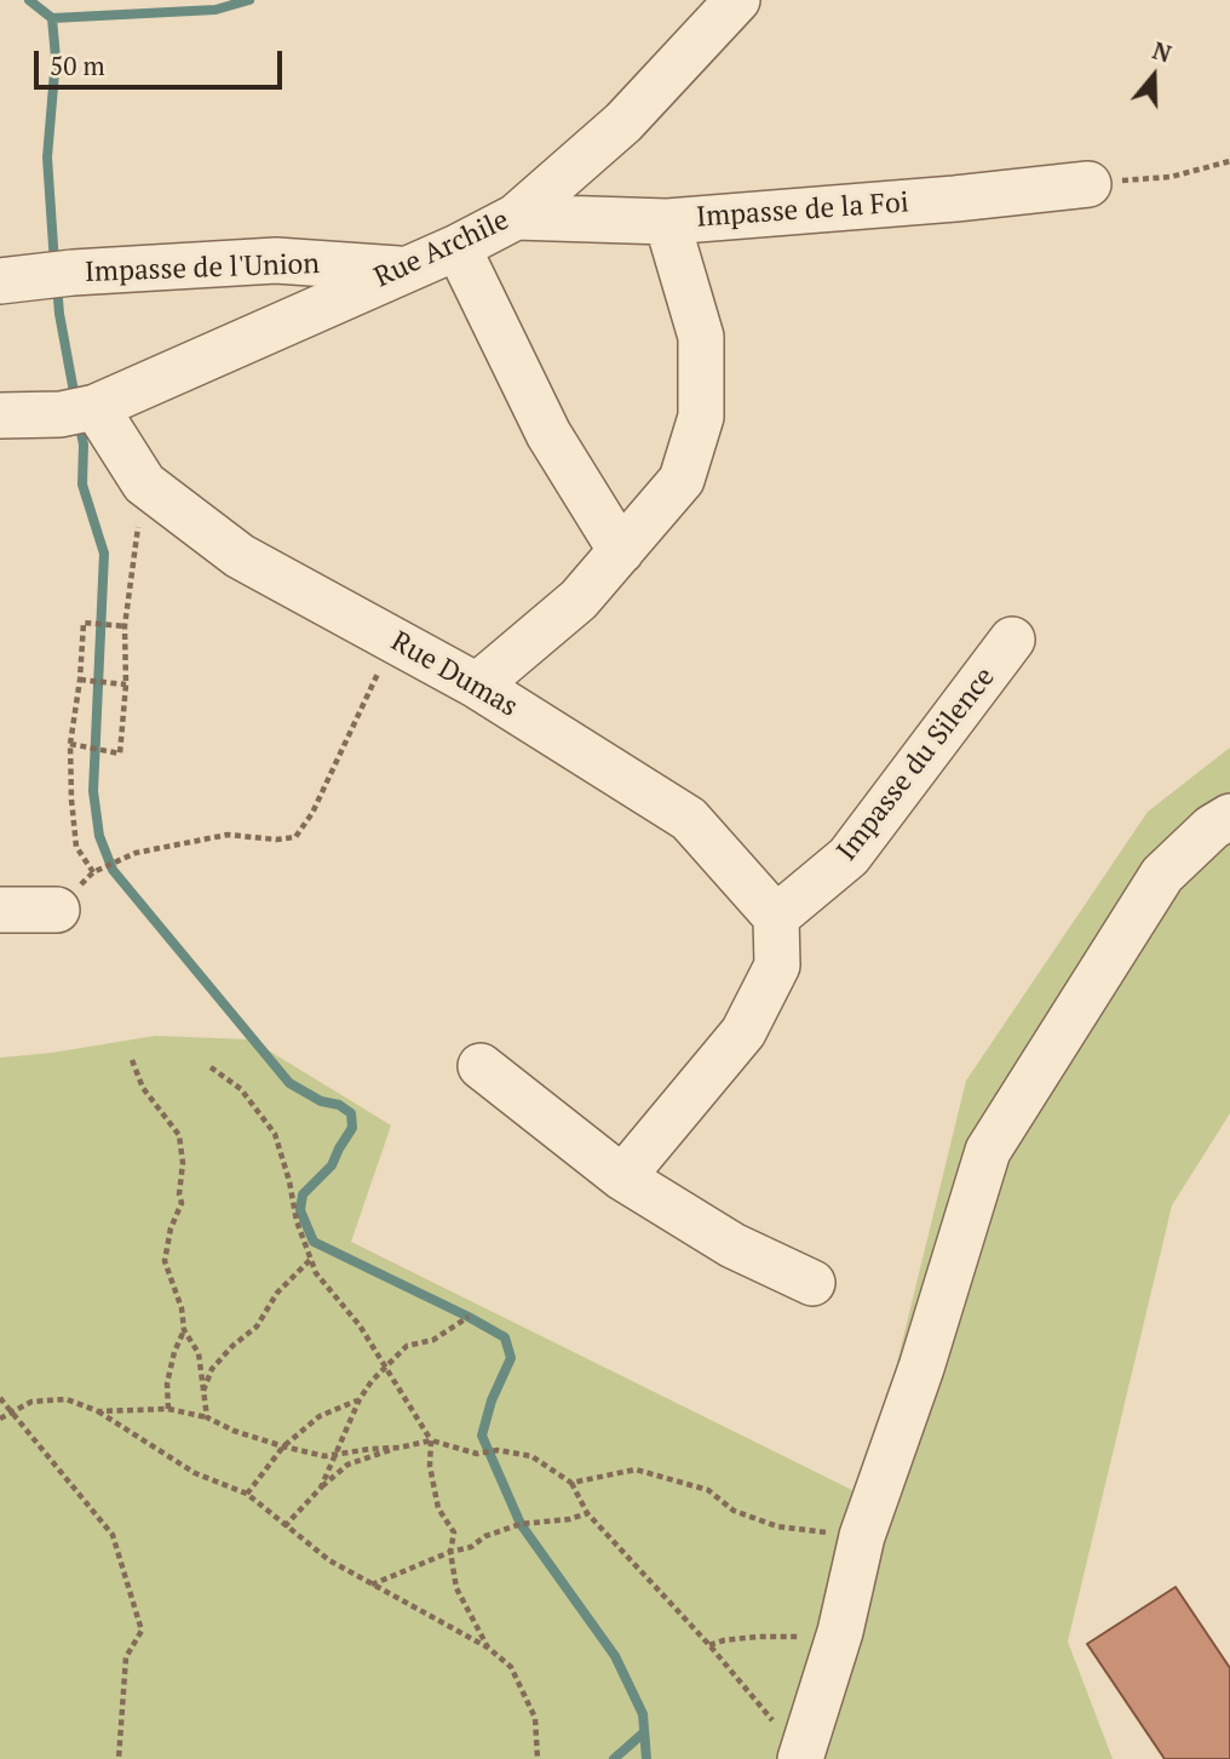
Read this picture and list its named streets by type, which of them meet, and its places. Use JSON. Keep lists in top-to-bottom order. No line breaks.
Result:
{"streets":{"street":["Impasse de la Foi","Rue Archile","Impasse de l'Union","Rue Dumas","Impasse du Silence"]},"crossings":[["Impasse de la Foi","Rue Archile"],["Rue Archile","Impasse de l'Union"],["Rue Archile","Rue Dumas"],["Rue Dumas","Impasse du Silence"]],"scale_bar":"50 m","north":"top"}
